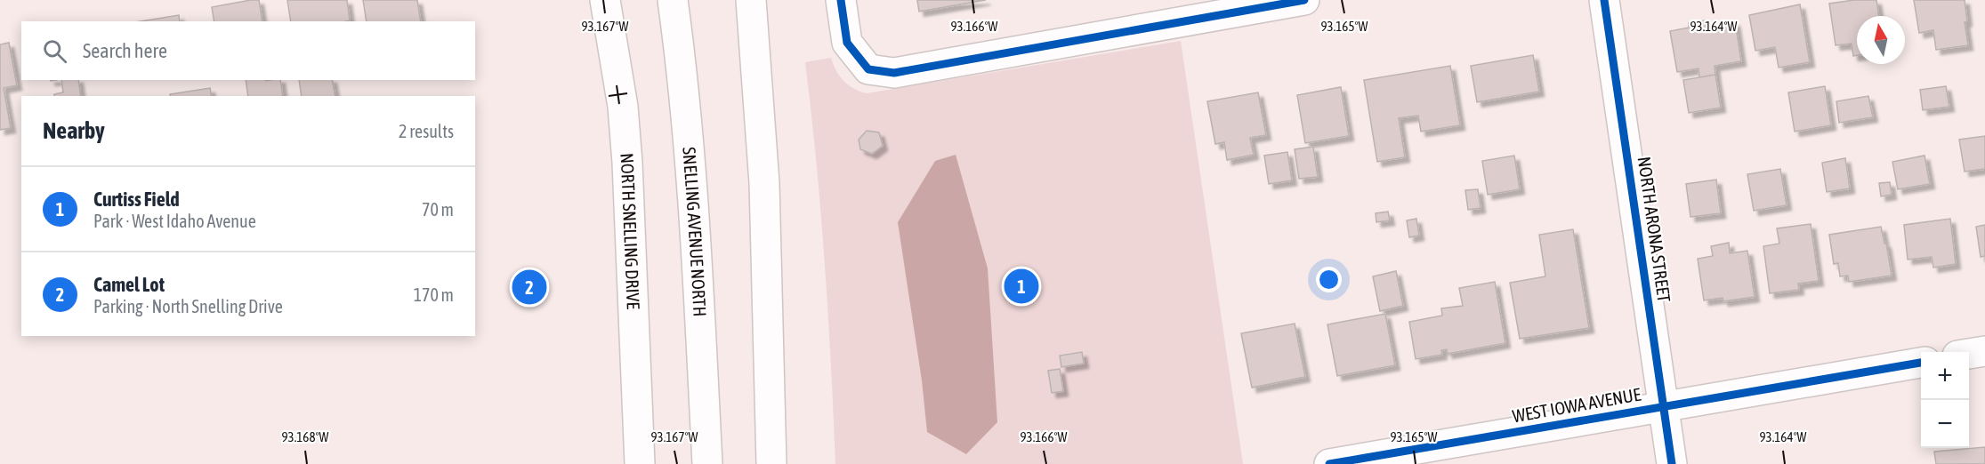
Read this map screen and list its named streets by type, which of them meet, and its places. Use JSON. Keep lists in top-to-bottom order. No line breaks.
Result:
{"streets":{"street":["NORTH ARONA STREET","NORTH SNELLING DRIVE","SNELLING AVENUE NORTH","WEST IOWA AVENUE"]},"crossings":[["NORTH ARONA STREET","WEST IOWA AVENUE"]],"north":"top","page":{"search":"Search here","heading":["Nearby","2 results"],"list":[{"mark":"1","name":"Curtiss Field","note":"Park · West Idaho Avenue","value":"70 m"},{"mark":"2","name":"Camel Lot","note":"Parking · North Snelling Drive","value":"170 m"}],"pins":["1","2"],"map_buttons":["+","−"]},"coordinates":["93.167°W","93.166°W","93.165°W","93.164°W","93.168°W"]}
